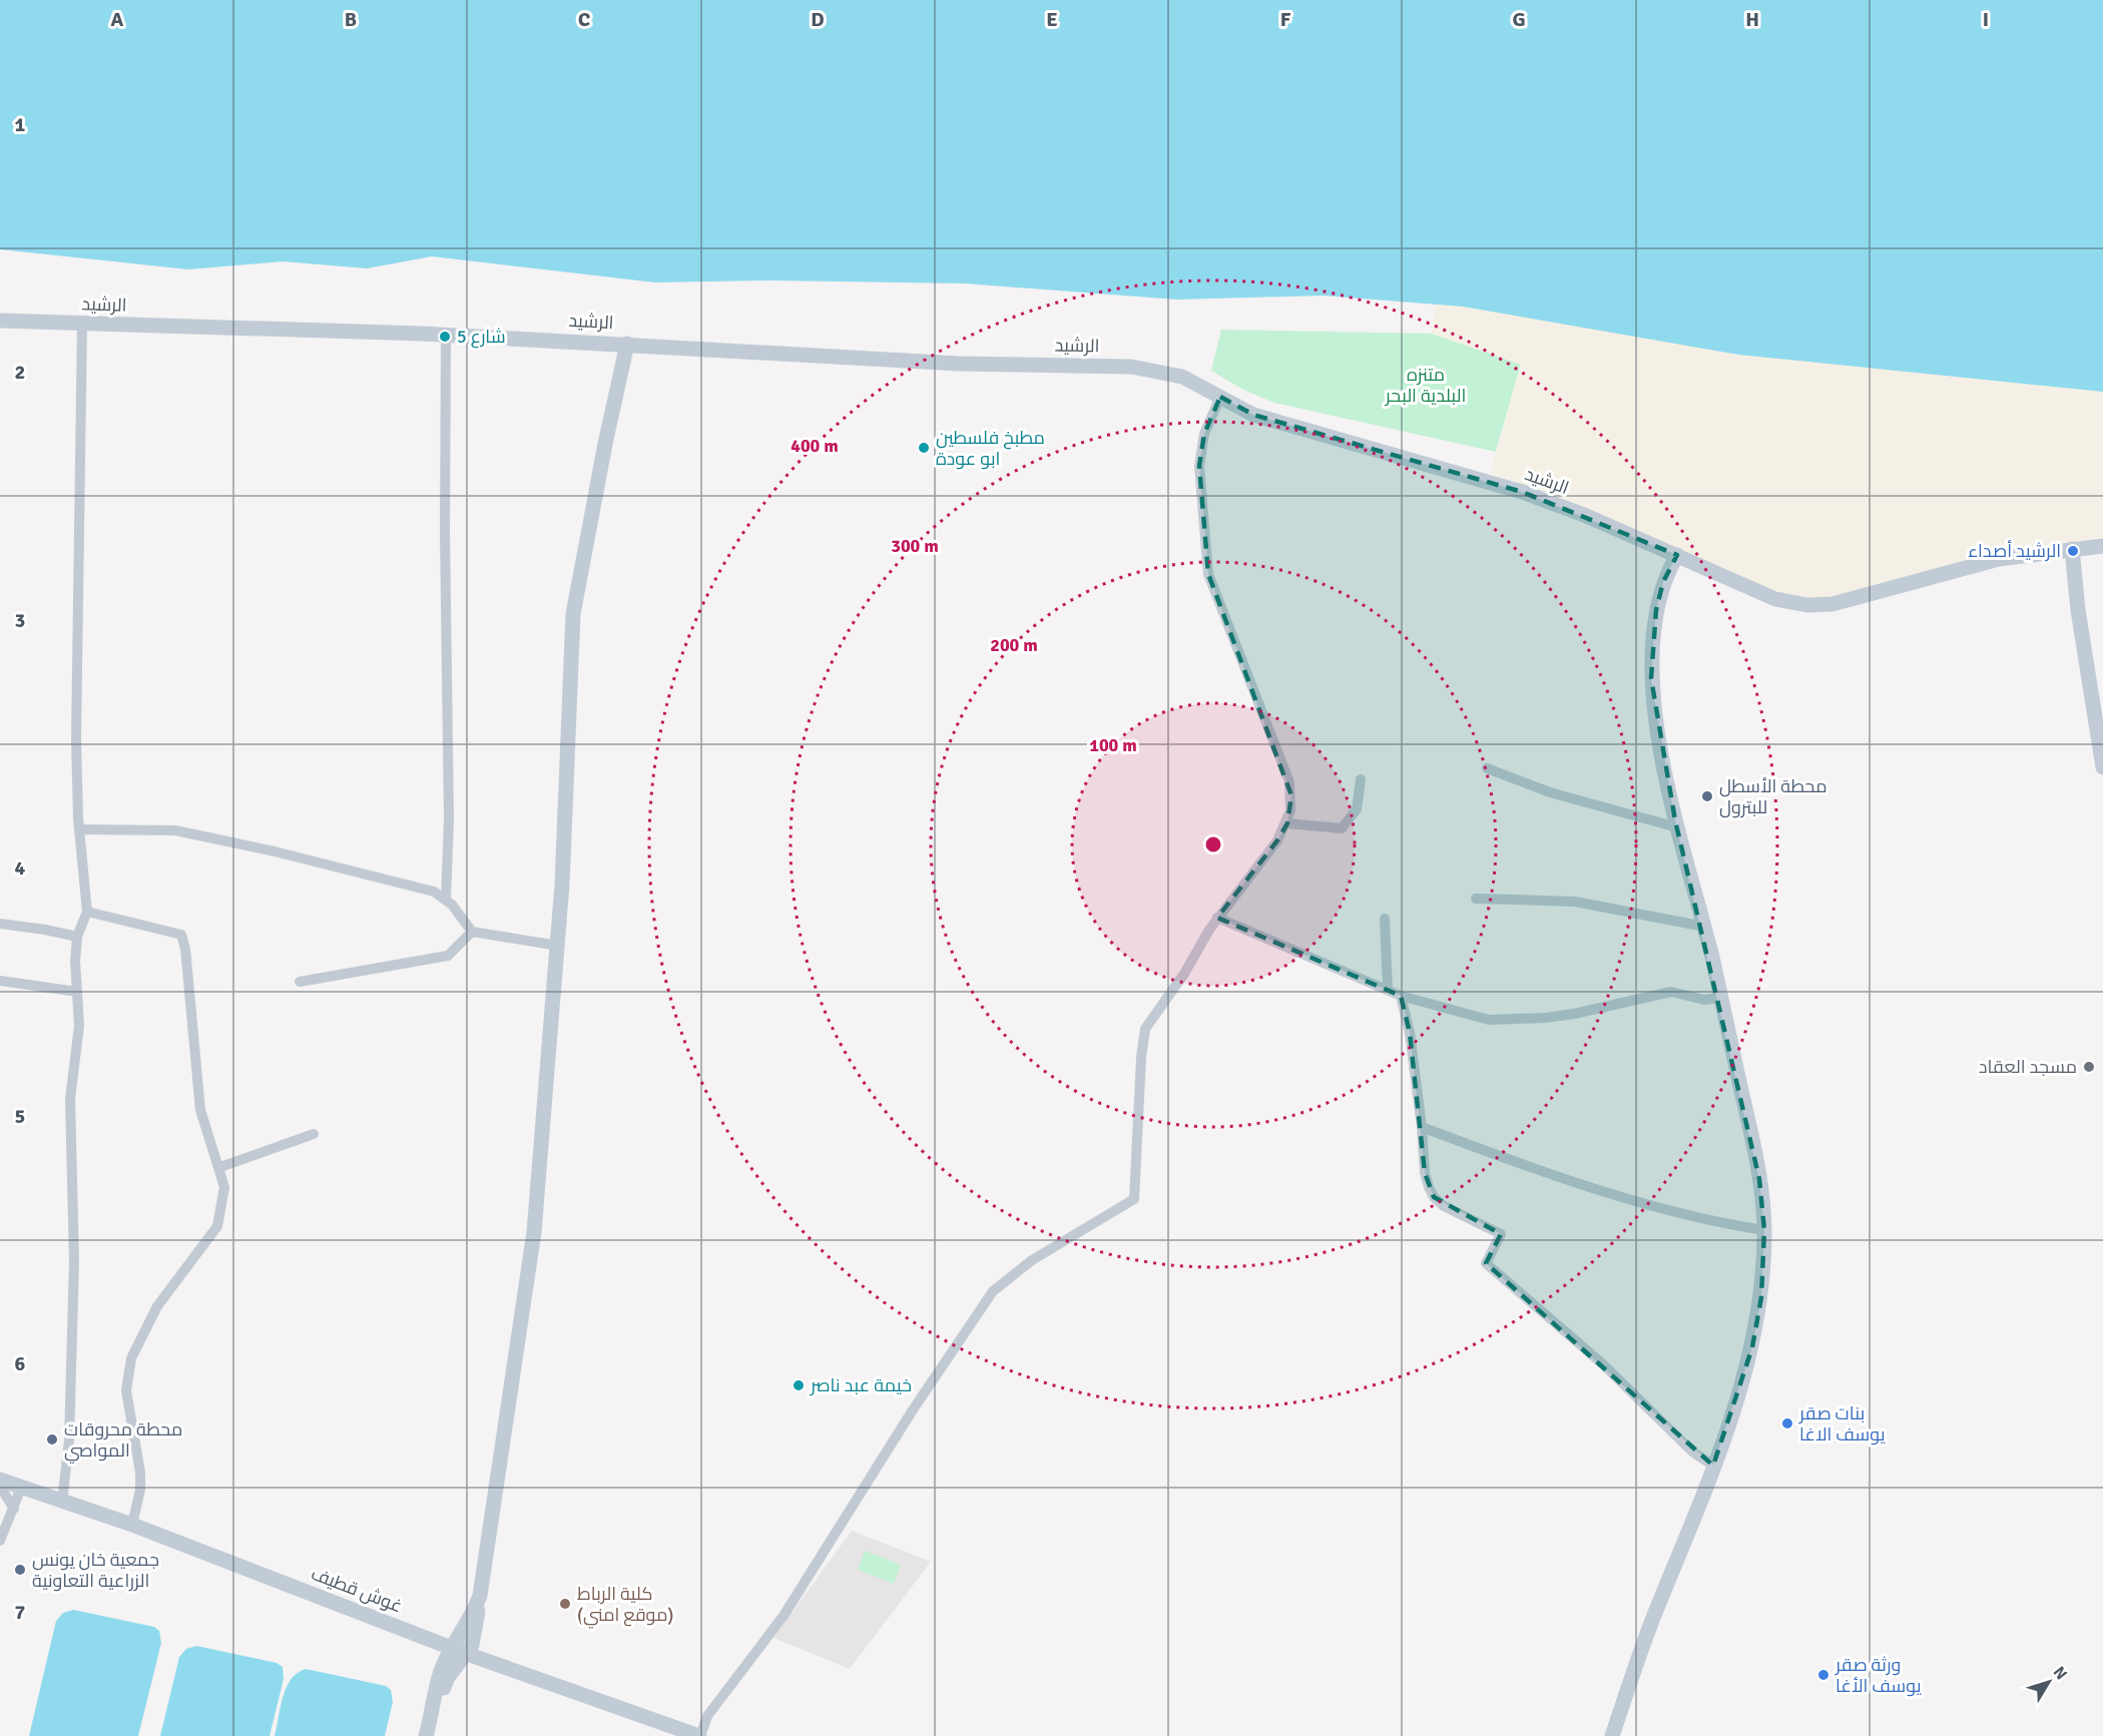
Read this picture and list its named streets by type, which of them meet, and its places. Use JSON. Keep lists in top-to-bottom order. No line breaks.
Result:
{"streets":{"main road":["الرشيد","غوش قطيف"]},"parks":["متنزه البلدية البحر"],"places":["شارع 5","مطبخ فلسطين ابو عودة","الرشيد أصداء","محطة الأسطل للبترول","مسجد العقاد","خيمة عبد ناصر","بنات صقر يوسف الاغا","محطة محروقات المواصي","جمعية خان يونس الزراعية التعاونية","كلية الرباط (موقع امني)","ورثة صقر يوسف الأغا"],"north":"top right","grid":{"columns":["A","B","C","D","E","F","G","H","I"],"rows":["1","2","3","4","5","6","7"]},"rings":["400 m","300 m","200 m","100 m"]}
